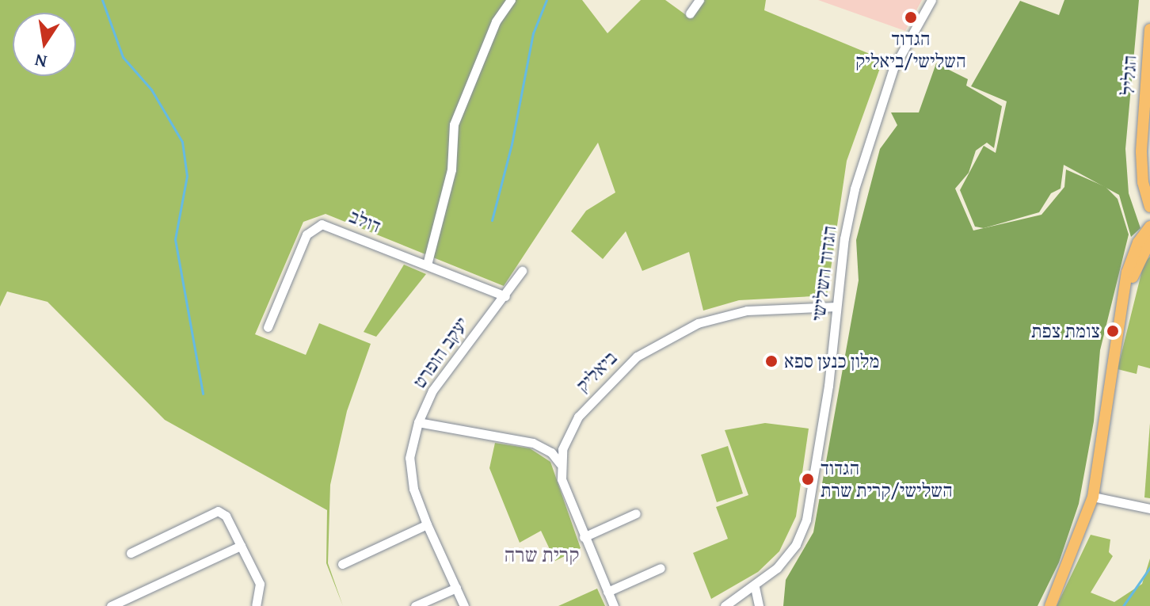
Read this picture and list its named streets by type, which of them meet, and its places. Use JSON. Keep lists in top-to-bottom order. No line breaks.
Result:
{"streets":{"main road":["הגליל"],"street":["דולב","הגדוד השלישי","יעקב הופרט","ביאליק"]},"crossings":[["דולב","יעקב הופרט"],["הגדוד השלישי","ביאליק"]],"districts":["קרית שרה"],"places":["הגדוד השלישי/ביאליק","צומת צפת","מלון כנען ספא","הגדוד השלישי/קרית שרת"],"north":"bottom"}
